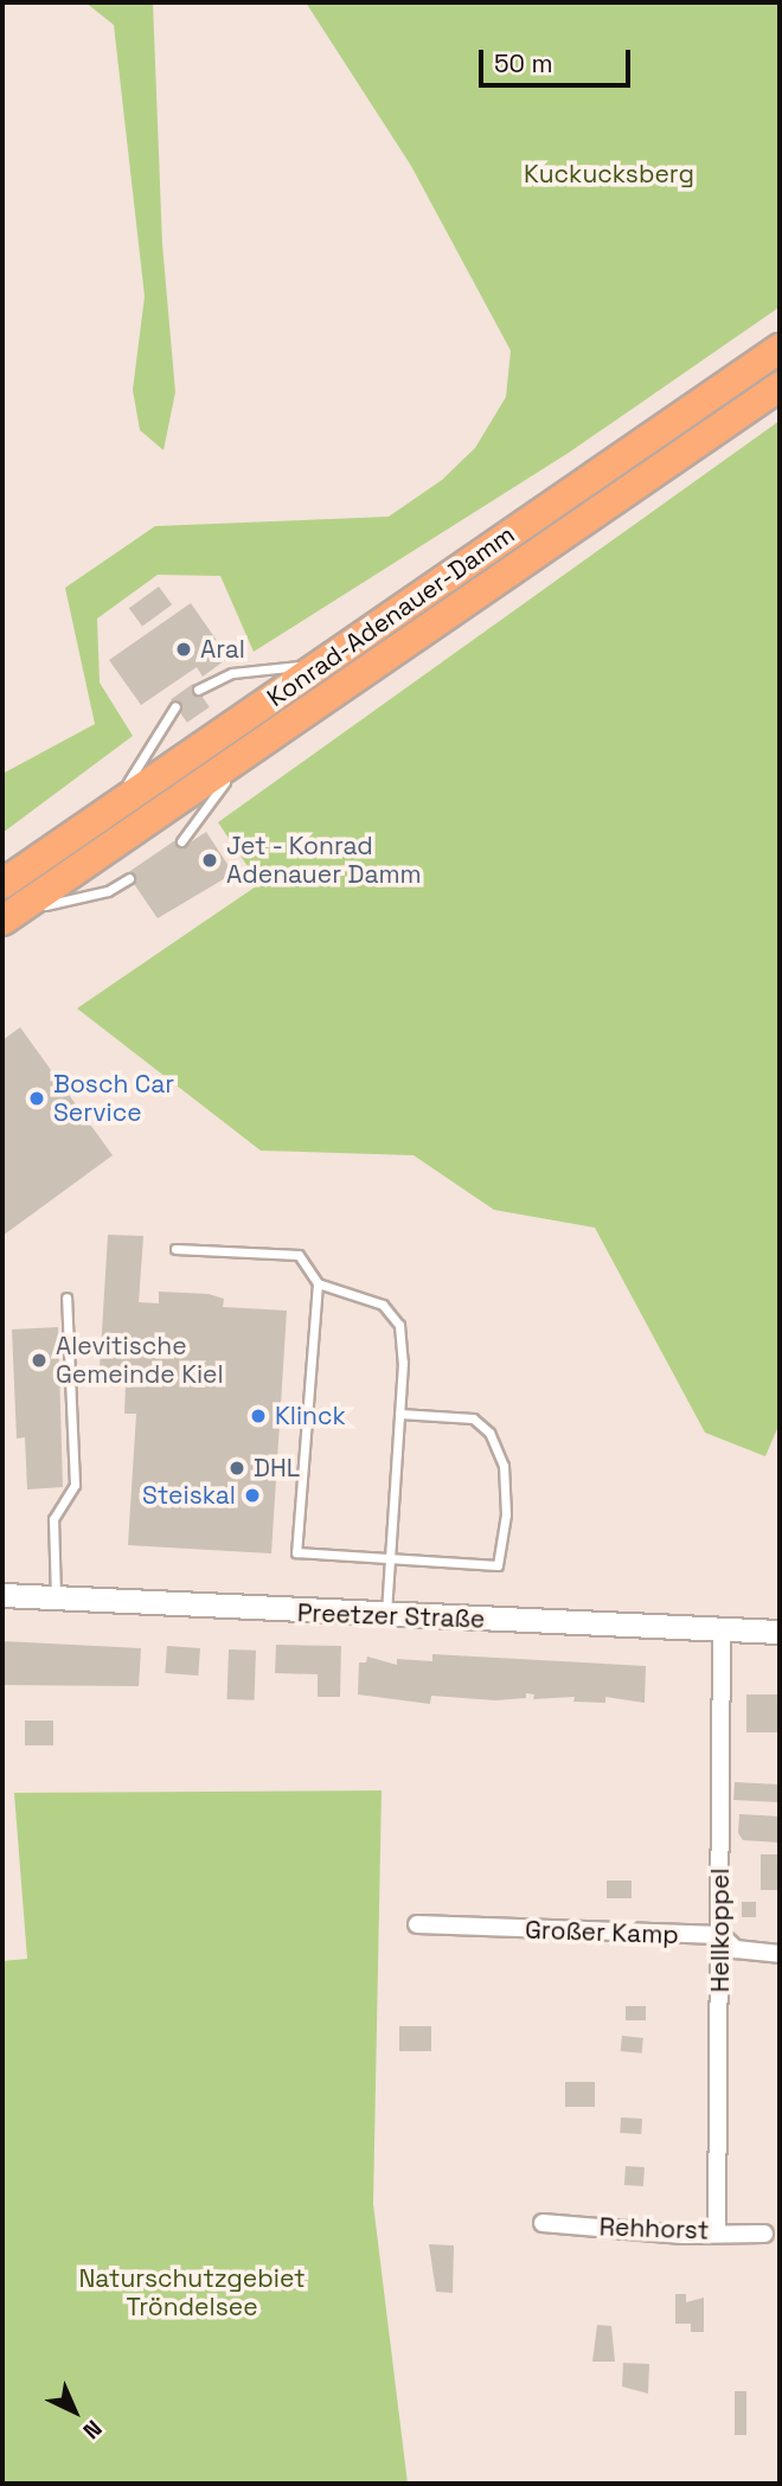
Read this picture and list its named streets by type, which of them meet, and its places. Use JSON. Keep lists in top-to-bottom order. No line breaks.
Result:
{"streets":{"highway":["Konrad-Adenauer-Damm"],"street":["Preetzer Straße","Hellkoppel","Großer Kamp","Rehhorst"]},"crossings":[["Preetzer Straße","Hellkoppel"],["Hellkoppel","Großer Kamp"],["Hellkoppel","Rehhorst"]],"parks":["Kuckucksberg","Naturschutzgebiet Tröndelsee"],"places":["Aral","Jet - Konrad Adenauer Damm","Bosch Car Service","Alevitische Gemeinde Kiel","Klinck","DHL","Steiskal"],"scale_bar":"50 m","north":"bottom right"}
